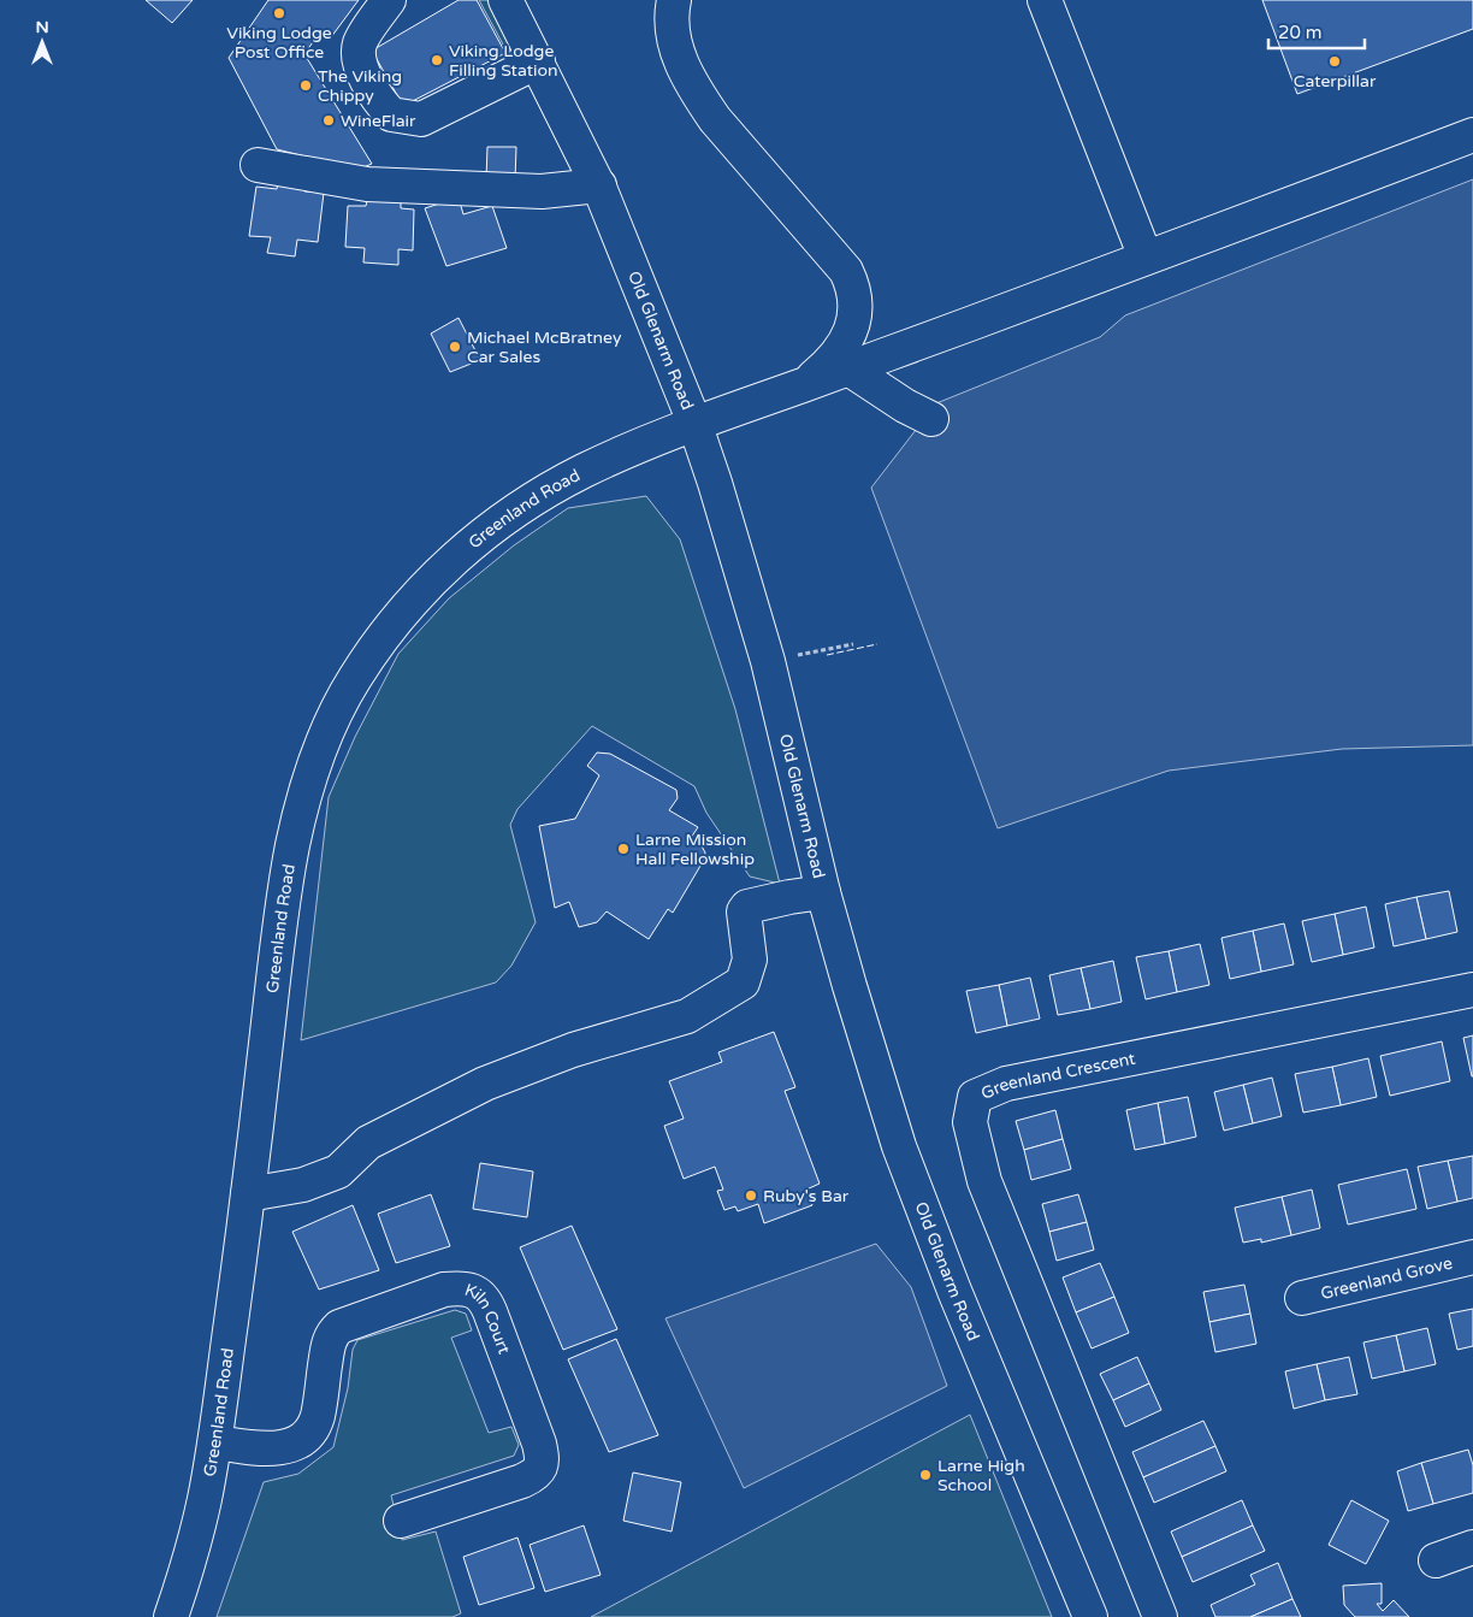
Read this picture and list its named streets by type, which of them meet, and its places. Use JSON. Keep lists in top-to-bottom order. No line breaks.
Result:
{"streets":{"street":["Old Glenarm Road","Greenland Road","Greenland Crescent","Greenland Grove","Kiln Court"]},"crossings":[["Old Glenarm Road","Greenland Road"],["Greenland Road","Kiln Court"]],"places":["Viking Lodge Post Office","Viking Lodge Filling Station","Caterpillar","The Viking Chippy","WineFlair","Michael McBratney Car Sales","Larne Mission Hall Fellowship","Ruby's Bar","Larne High School"],"scale_bar":"20 m","north":"top"}
